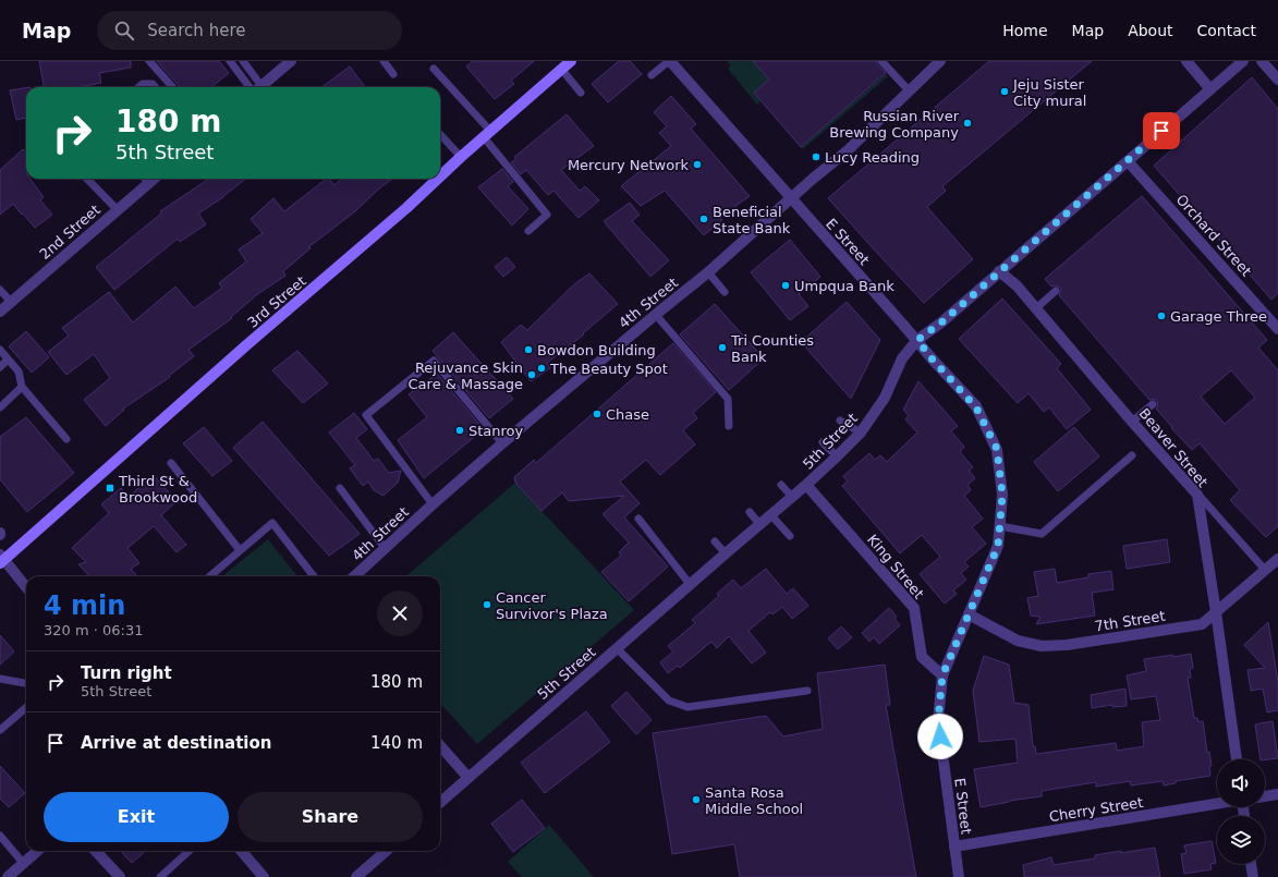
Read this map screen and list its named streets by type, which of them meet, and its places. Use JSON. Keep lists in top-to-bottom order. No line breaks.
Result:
{"streets":{"main road":["3rd Street"],"street":["2nd Street","Orchard Street","E Street","4th Street","5th Street","Beaver Street","King Street","7th Street","Cherry Street"]},"crossings":[["Orchard Street","5th Street"],["E Street","4th Street"],["E Street","5th Street"],["E Street","King Street"],["E Street","7th Street"],["E Street","Cherry Street"],["5th Street","Beaver Street"],["5th Street","King Street"],["Beaver Street","7th Street"]],"places":{"other":["Jeju Sister City mural","Russian River Brewing Company","Lucy Reading","Mercury Network","Beneficial State Bank","Umpqua Bank","Garage Three","Tri Counties Bank","Bowdon Building","The Beauty Spot","Rejuvance Skin Care & Massage","Chase","Stanroy","Cancer Survivor's Plaza","Santa Rosa Middle School"],"transit":["Third St & Brookwood"]},"page":{"header":"Map","search":"Search here","nav":["Home","Map","About","Contact"],"turn":["180 m","5th Street"],"heading":["4 min","320 m · 06:31"],"list":[{"name":"Turn right","note":"5th Street","value":"180 m"},{"name":"Arrive at destination","value":"140 m"}],"buttons":["Exit","Share"]}}
